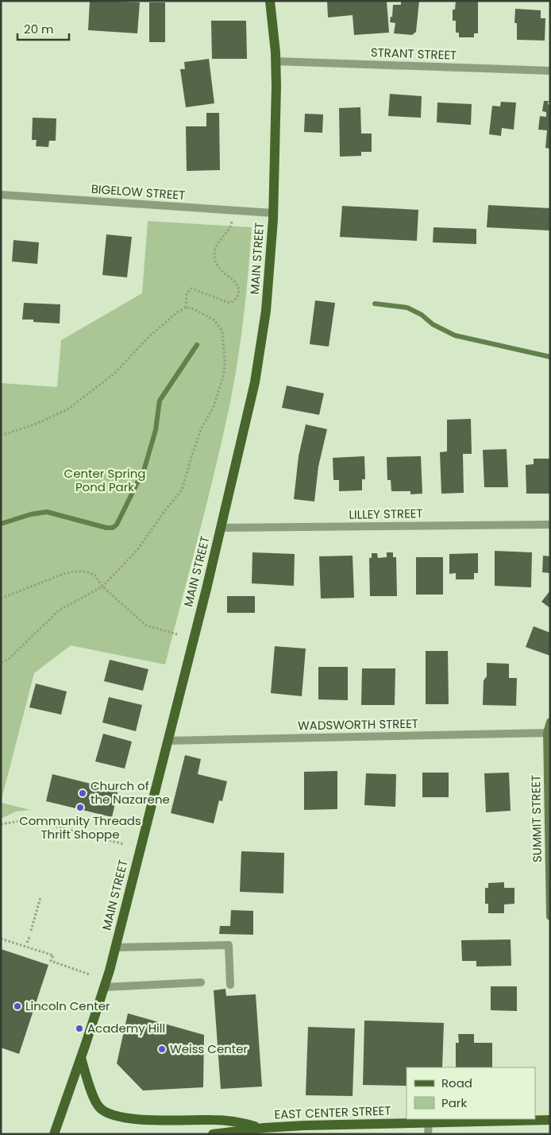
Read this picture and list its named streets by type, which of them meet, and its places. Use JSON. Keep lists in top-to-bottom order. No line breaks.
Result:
{"streets":{"main road":["MAIN STREET","EAST CENTER STREET"],"street":["STRANT STREET","BIGELOW STREET","LILLEY STREET","WADSWORTH STREET","SUMMIT STREET"]},"crossings":[["STRANT STREET","MAIN STREET"],["BIGELOW STREET","MAIN STREET"],["MAIN STREET","LILLEY STREET"],["MAIN STREET","WADSWORTH STREET"],["WADSWORTH STREET","SUMMIT STREET"]],"parks":["Center Spring Pond Park"],"places":["Church of the Nazarene","Community Threads Thrift Shoppe","Lincoln Center","Academy Hill","Weiss Center"],"legend":["Road","Park"],"scale_bar":"20 m"}
